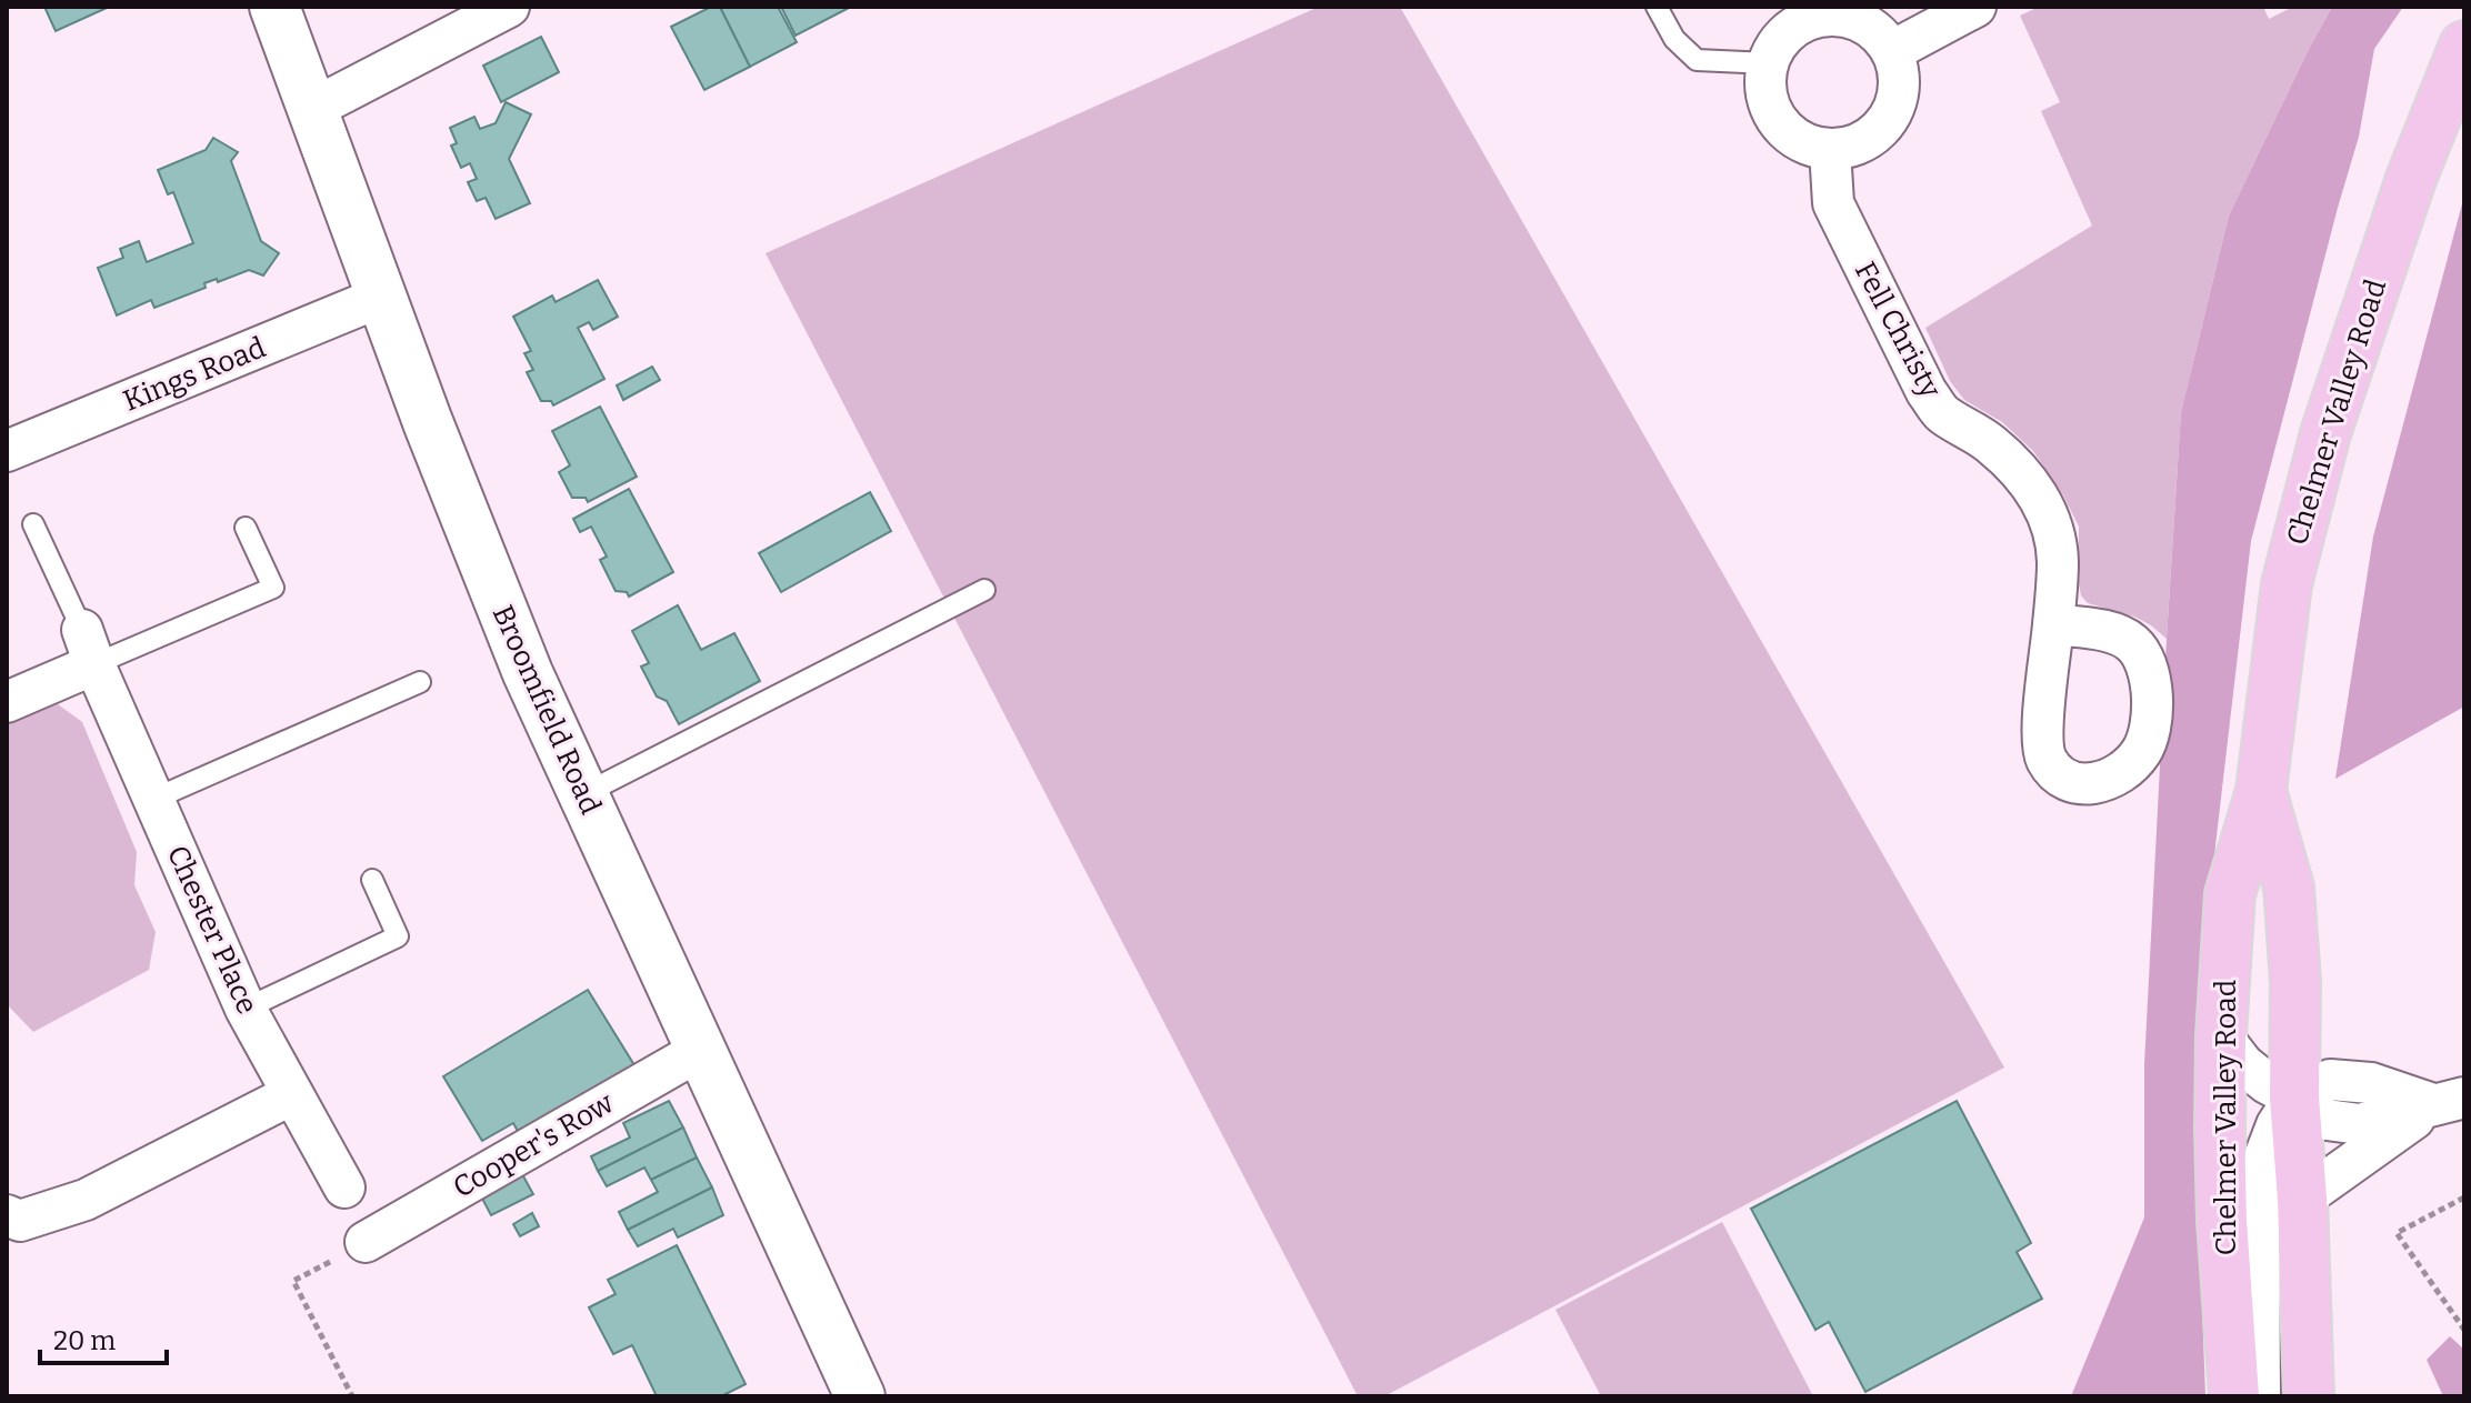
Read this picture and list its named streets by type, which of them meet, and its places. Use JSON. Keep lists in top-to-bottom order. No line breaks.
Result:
{"streets":{"main road":["Chelmer Valley Road","Broomfield Road"],"street":["Fell Christy","Kings Road","Chester Place","Cooper's Row"]},"crossings":[["Kings Road","Broomfield Road"],["Broomfield Road","Cooper's Row"]],"scale_bar":"20 m"}
